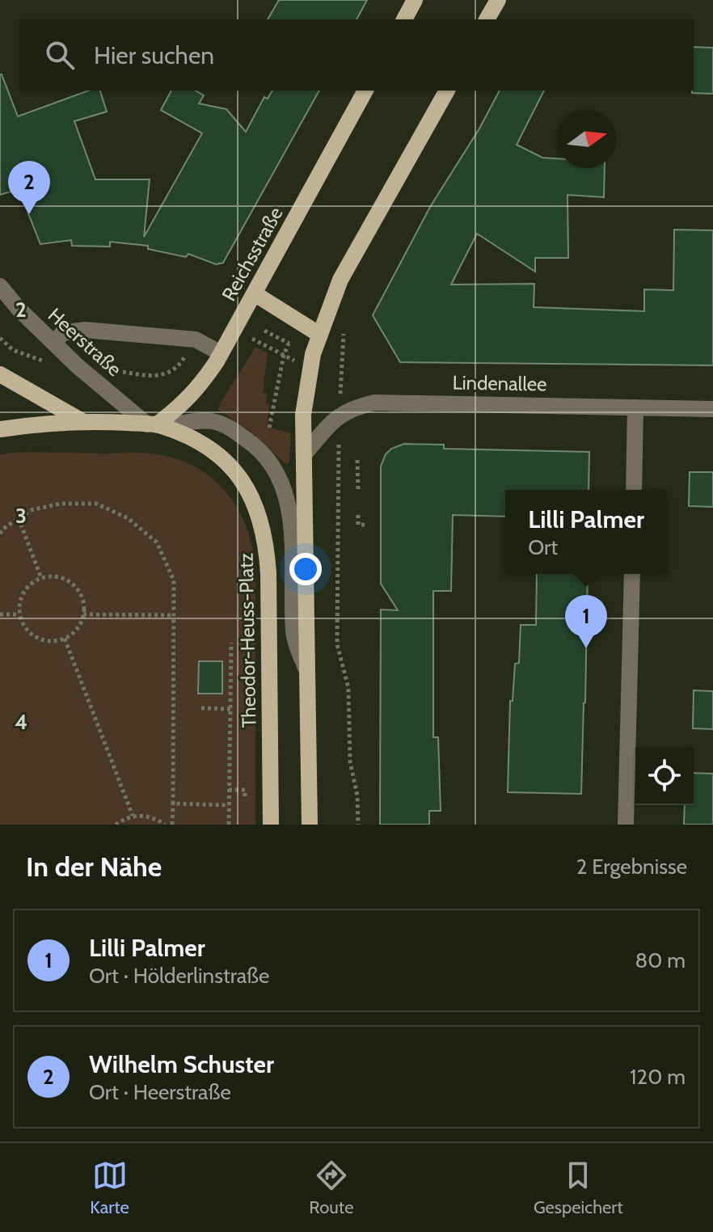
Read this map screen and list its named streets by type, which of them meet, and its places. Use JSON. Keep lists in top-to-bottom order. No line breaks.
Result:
{"streets":{"main road":["Reichsstraße","Theodor-Heuss-Platz"],"street":["Heerstraße","Lindenallee"]},"crossings":[["Reichsstraße","Heerstraße"],["Reichsstraße","Theodor-Heuss-Platz"],["Heerstraße","Theodor-Heuss-Platz"],["Lindenallee","Theodor-Heuss-Platz"]],"north":"right","page":{"search":"Hier suchen","pins":["2","1"],"popup":["Lilli Palmer","Ort"],"heading":["In der Nähe","2 Ergebnisse"],"list":[{"mark":"1","name":"Lilli Palmer","note":"Ort · Hölderlinstraße","value":"80 m"},{"mark":"2","name":"Wilhelm Schuster","note":"Ort · Heerstraße","value":"120 m"}],"nav":["Karte","Route","Gespeichert"]},"grid":{"rows":["2","3","4"]}}
